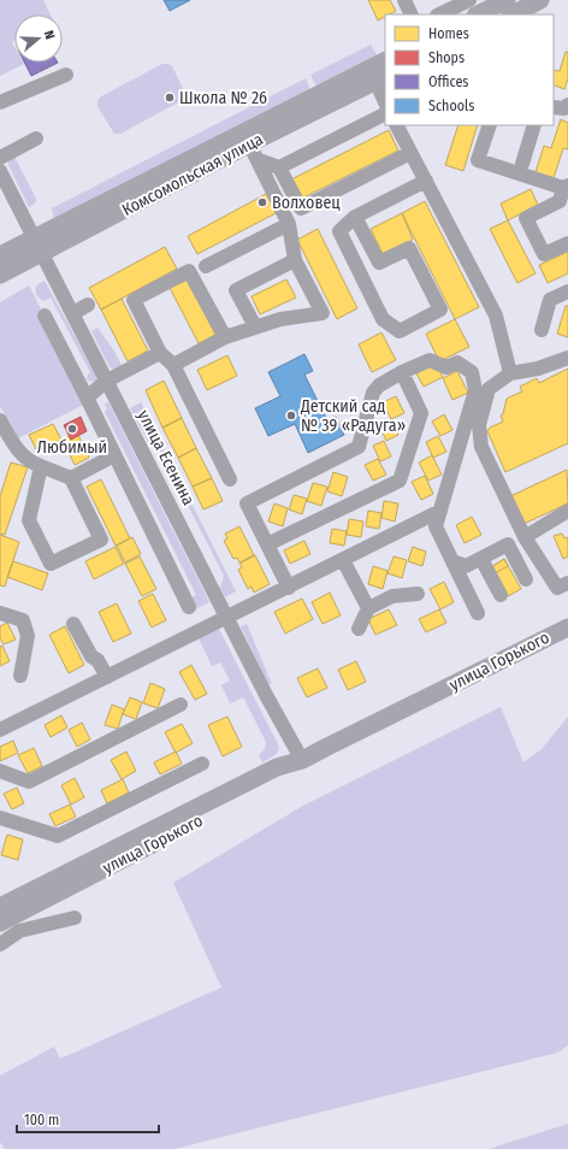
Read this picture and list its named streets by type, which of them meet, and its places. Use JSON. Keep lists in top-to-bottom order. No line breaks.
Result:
{"streets":{"main road":["Комсомольская улица","улица Горького"],"street":["улица Есенина"]},"crossings":[["Комсомольская улица","улица Есенина"],["улица Есенина","улица Горького"]],"places":["Школа № 26","Волховец","Детский сад № 39 «Радуга»","Любимый"],"legend":["Homes","Shops","Offices","Schools"],"scale_bar":"100 m","north":"right"}
